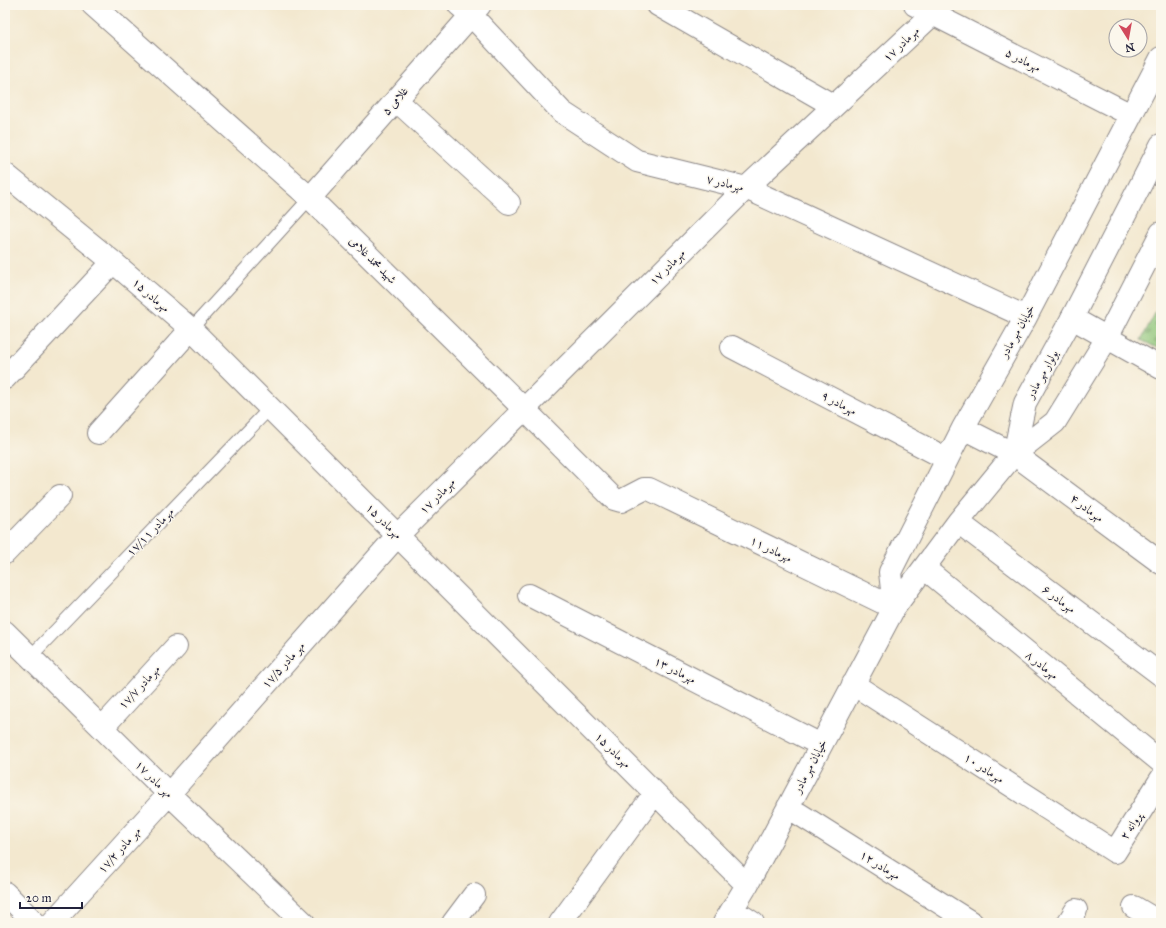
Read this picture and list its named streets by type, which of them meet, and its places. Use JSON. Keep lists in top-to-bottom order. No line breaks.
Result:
{"streets":{"street":["مهرمادر ۱۷","مهرمادر ۵","غلامی ۵","مهرمادر ۷","شهید محمد غلامی","مهرمادر ۱۵","خیابان مهر مادر","بولوار مهر مادر","مهرمادر ۹","مهرمادر ۴","مهرمادر ۱۱","مهرمادر ۶","مهر مادر ۱۷/۵","مهرمادر ۸","مهرمادر ۱۳","مهرمادر ۱۷/۷","مهرمادر ۱۰","مهر مادر ۱۷","پروانه ۲","مهر مادر ۱۷/۲","مهرمادر ۱۲"],"lane":["مهرمادر ۱۷/۱۱"]},"crossings":[["مهرمادر ۱۷","مهرمادر ۵"],["مهرمادر ۱۷","مهرمادر ۷"],["مهرمادر ۱۷","شهید محمد غلامی"],["مهرمادر ۱۷","مهرمادر ۱۵"],["مهرمادر ۱۷","مهر مادر ۱۷/۵"],["مهرمادر ۵","خیابان مهر مادر"],["غلامی ۵","مهرمادر ۷"],["غلامی ۵","شهید محمد غلامی"],["مهرمادر ۷","خیابان مهر مادر"],["شهید محمد غلامی","مهرمادر ۱۱"],["مهرمادر ۱۵","خیابان مهر مادر"],["مهرمادر ۱۵","مهرمادر ۱۷/۱۱"],["مهرمادر ۱۵","مهر مادر ۱۷/۵"],["خیابان مهر مادر","بولوار مهر مادر"],["خیابان مهر مادر","مهرمادر ۹"],["خیابان مهر مادر","مهرمادر ۴"],["خیابان مهر مادر","مهرمادر ۱۱"],["خیابان مهر مادر","مهرمادر ۶"],["خیابان مهر مادر","مهرمادر ۸"],["خیابان مهر مادر","مهرمادر ۱۳"],["خیابان مهر مادر","مهرمادر ۱۰"],["خیابان مهر مادر","مهرمادر ۱۲"],["بولوار مهر مادر","مهرمادر ۴"],["مهرمادر ۱۷/۱۱","مهر مادر ۱۷"],["مهر مادر ۱۷/۵","مهر مادر ۱۷"],["مهر مادر ۱۷/۵","مهر مادر ۱۷/۲"],["مهرمادر ۱۷/۷","مهر مادر ۱۷"],["مهرمادر ۱۰","پروانه ۲"],["مهر مادر ۱۷","مهر مادر ۱۷/۲"]],"scale_bar":"20 m","north":"bottom"}
